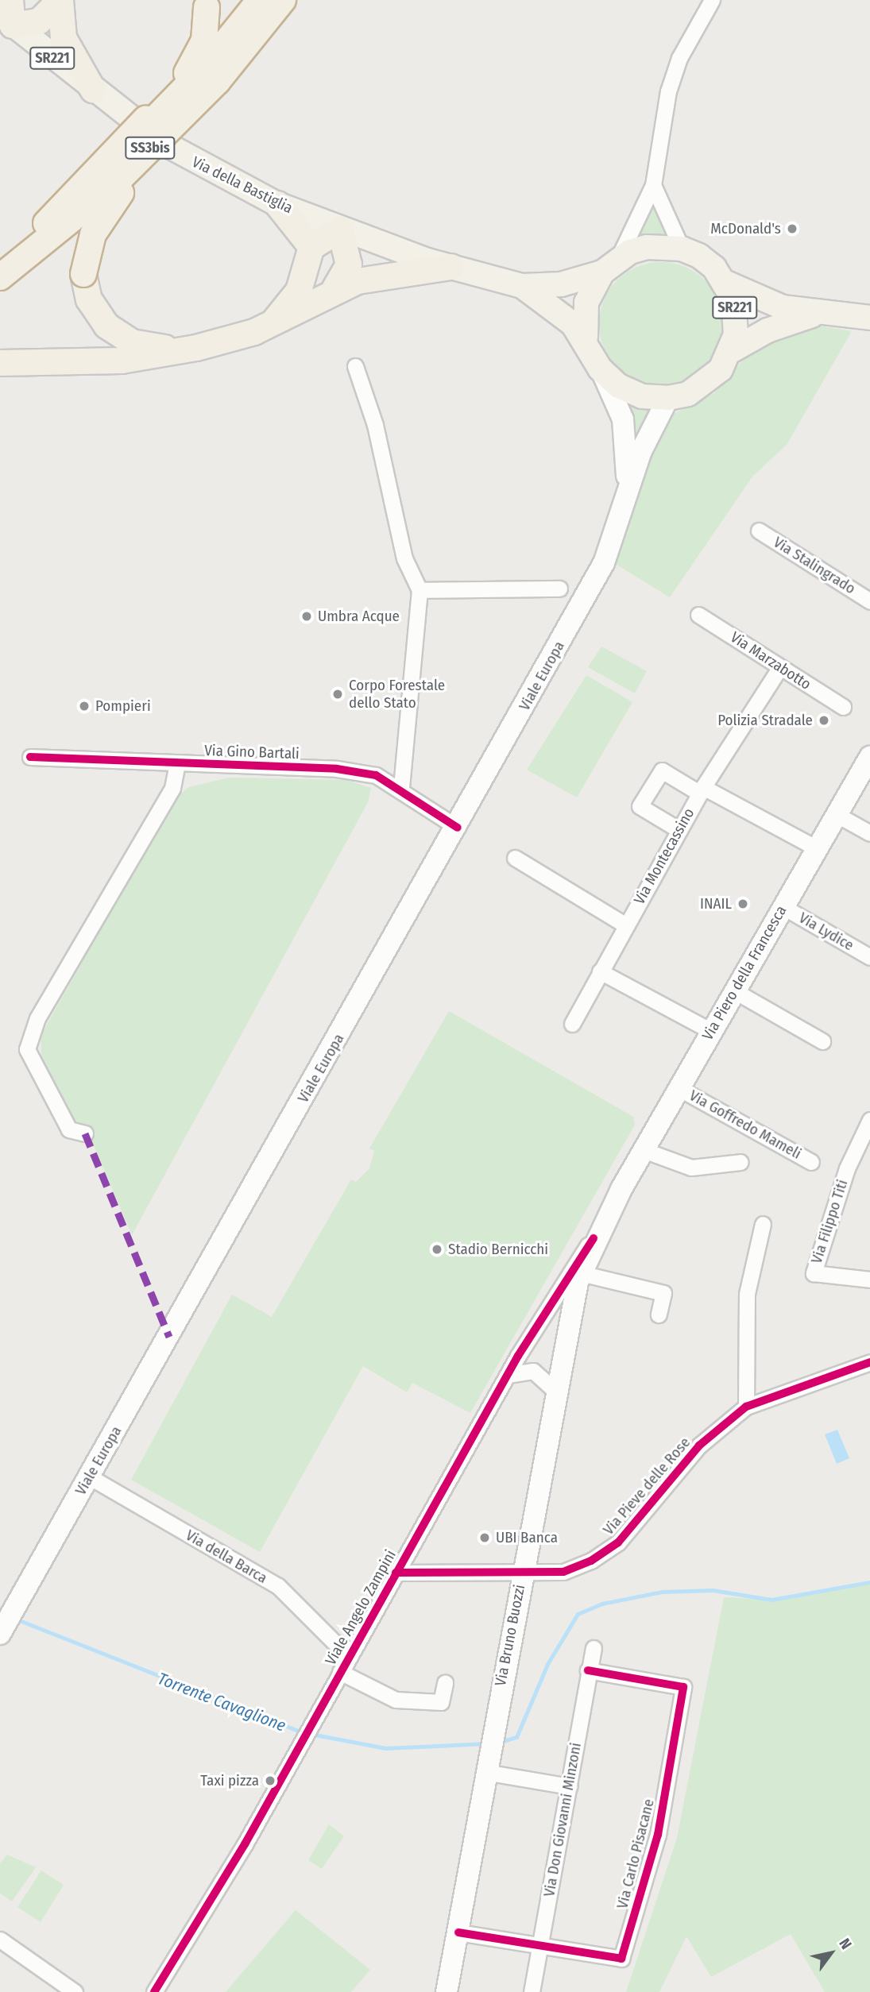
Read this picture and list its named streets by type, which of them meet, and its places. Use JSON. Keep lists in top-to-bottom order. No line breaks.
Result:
{"streets":{"highway":["SS3bis"],"main road":["SR221","Via della Bastiglia","Viale Europa","Via Piero della Francesca","Via Bruno Buozzi"],"street":["Via Stalingrado","Via Marzabotto","Via Gino Bartali","Via Montecassino","Via Lydice","Via Goffredo Mameli","Via Filippo Titi","Via Pieve delle Rose","Via della Barca","Viale Angelo Zampini","Via Don Giovanni Minzoni","Via Carlo Pisacane"]},"crossings":[["SR221","Via della Bastiglia"],["SR221","Viale Europa"],["Via della Bastiglia","Viale Europa"],["Via Marzabotto","Via Montecassino"],["Viale Europa","Via Gino Bartali"],["Viale Europa","Via della Barca"],["Via Lydice","Via Piero della Francesca"],["Via Piero della Francesca","Via Goffredo Mameli"],["Via Piero della Francesca","Via Bruno Buozzi"],["Via Pieve delle Rose","Viale Angelo Zampini"],["Via Pieve delle Rose","Via Bruno Buozzi"],["Via della Barca","Viale Angelo Zampini"],["Viale Angelo Zampini","Via Bruno Buozzi"],["Via Bruno Buozzi","Via Carlo Pisacane"],["Via Don Giovanni Minzoni","Via Carlo Pisacane"]],"water":["Torrente Cavaglione"],"places":["McDonald's","Umbra Acque","Corpo Forestale dello Stato","Pompieri","Polizia Stradale","INAIL","Stadio Bernicchi","UBI Banca","Taxi pizza"],"north":"top right"}
